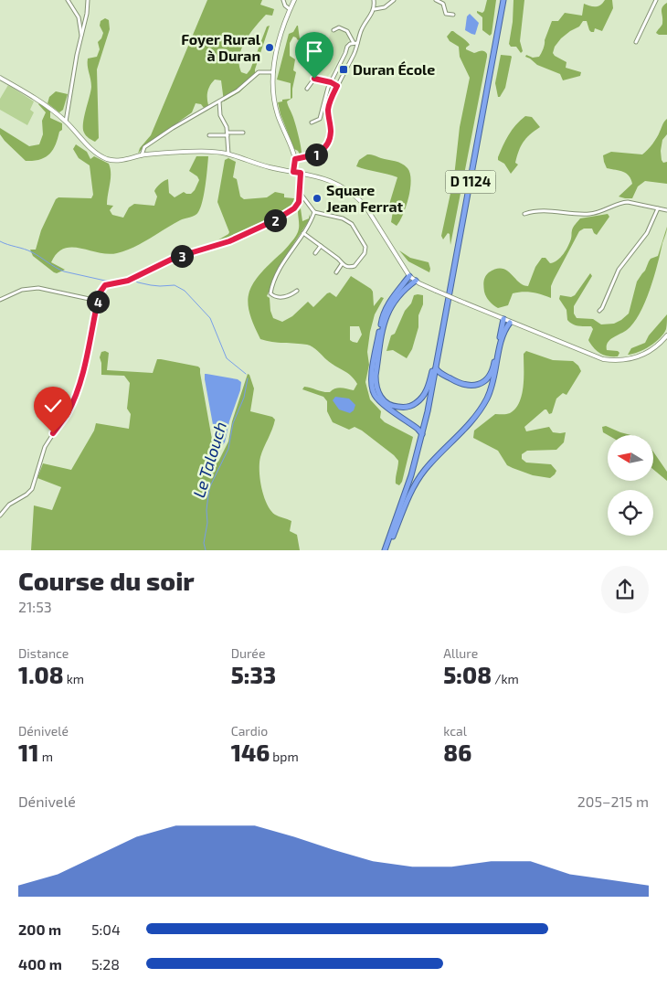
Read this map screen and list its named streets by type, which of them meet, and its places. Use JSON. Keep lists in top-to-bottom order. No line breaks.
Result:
{"streets":{"highway":["D 1124"]},"water":["Le Talouch"],"places":{"other":["Foyer Rural à Duran","Square Jean Ferrat"],"transit":["Duran École"]},"north":"left","page":{"pins":["1","2","3","4"],"heading":["Course du soir","21:53"],"stats":[["Distance","1.08 km"],["Durée","5:33"],["Allure","5:08 /km"],["Dénivelé","11 m"],["Cardio","146 bpm"],["kcal","86"]],"chart":["Dénivelé","205–215 m"],"list":[{"name":"200 m","note":"5:04"},{"name":"400 m","note":"5:28"}]}}
